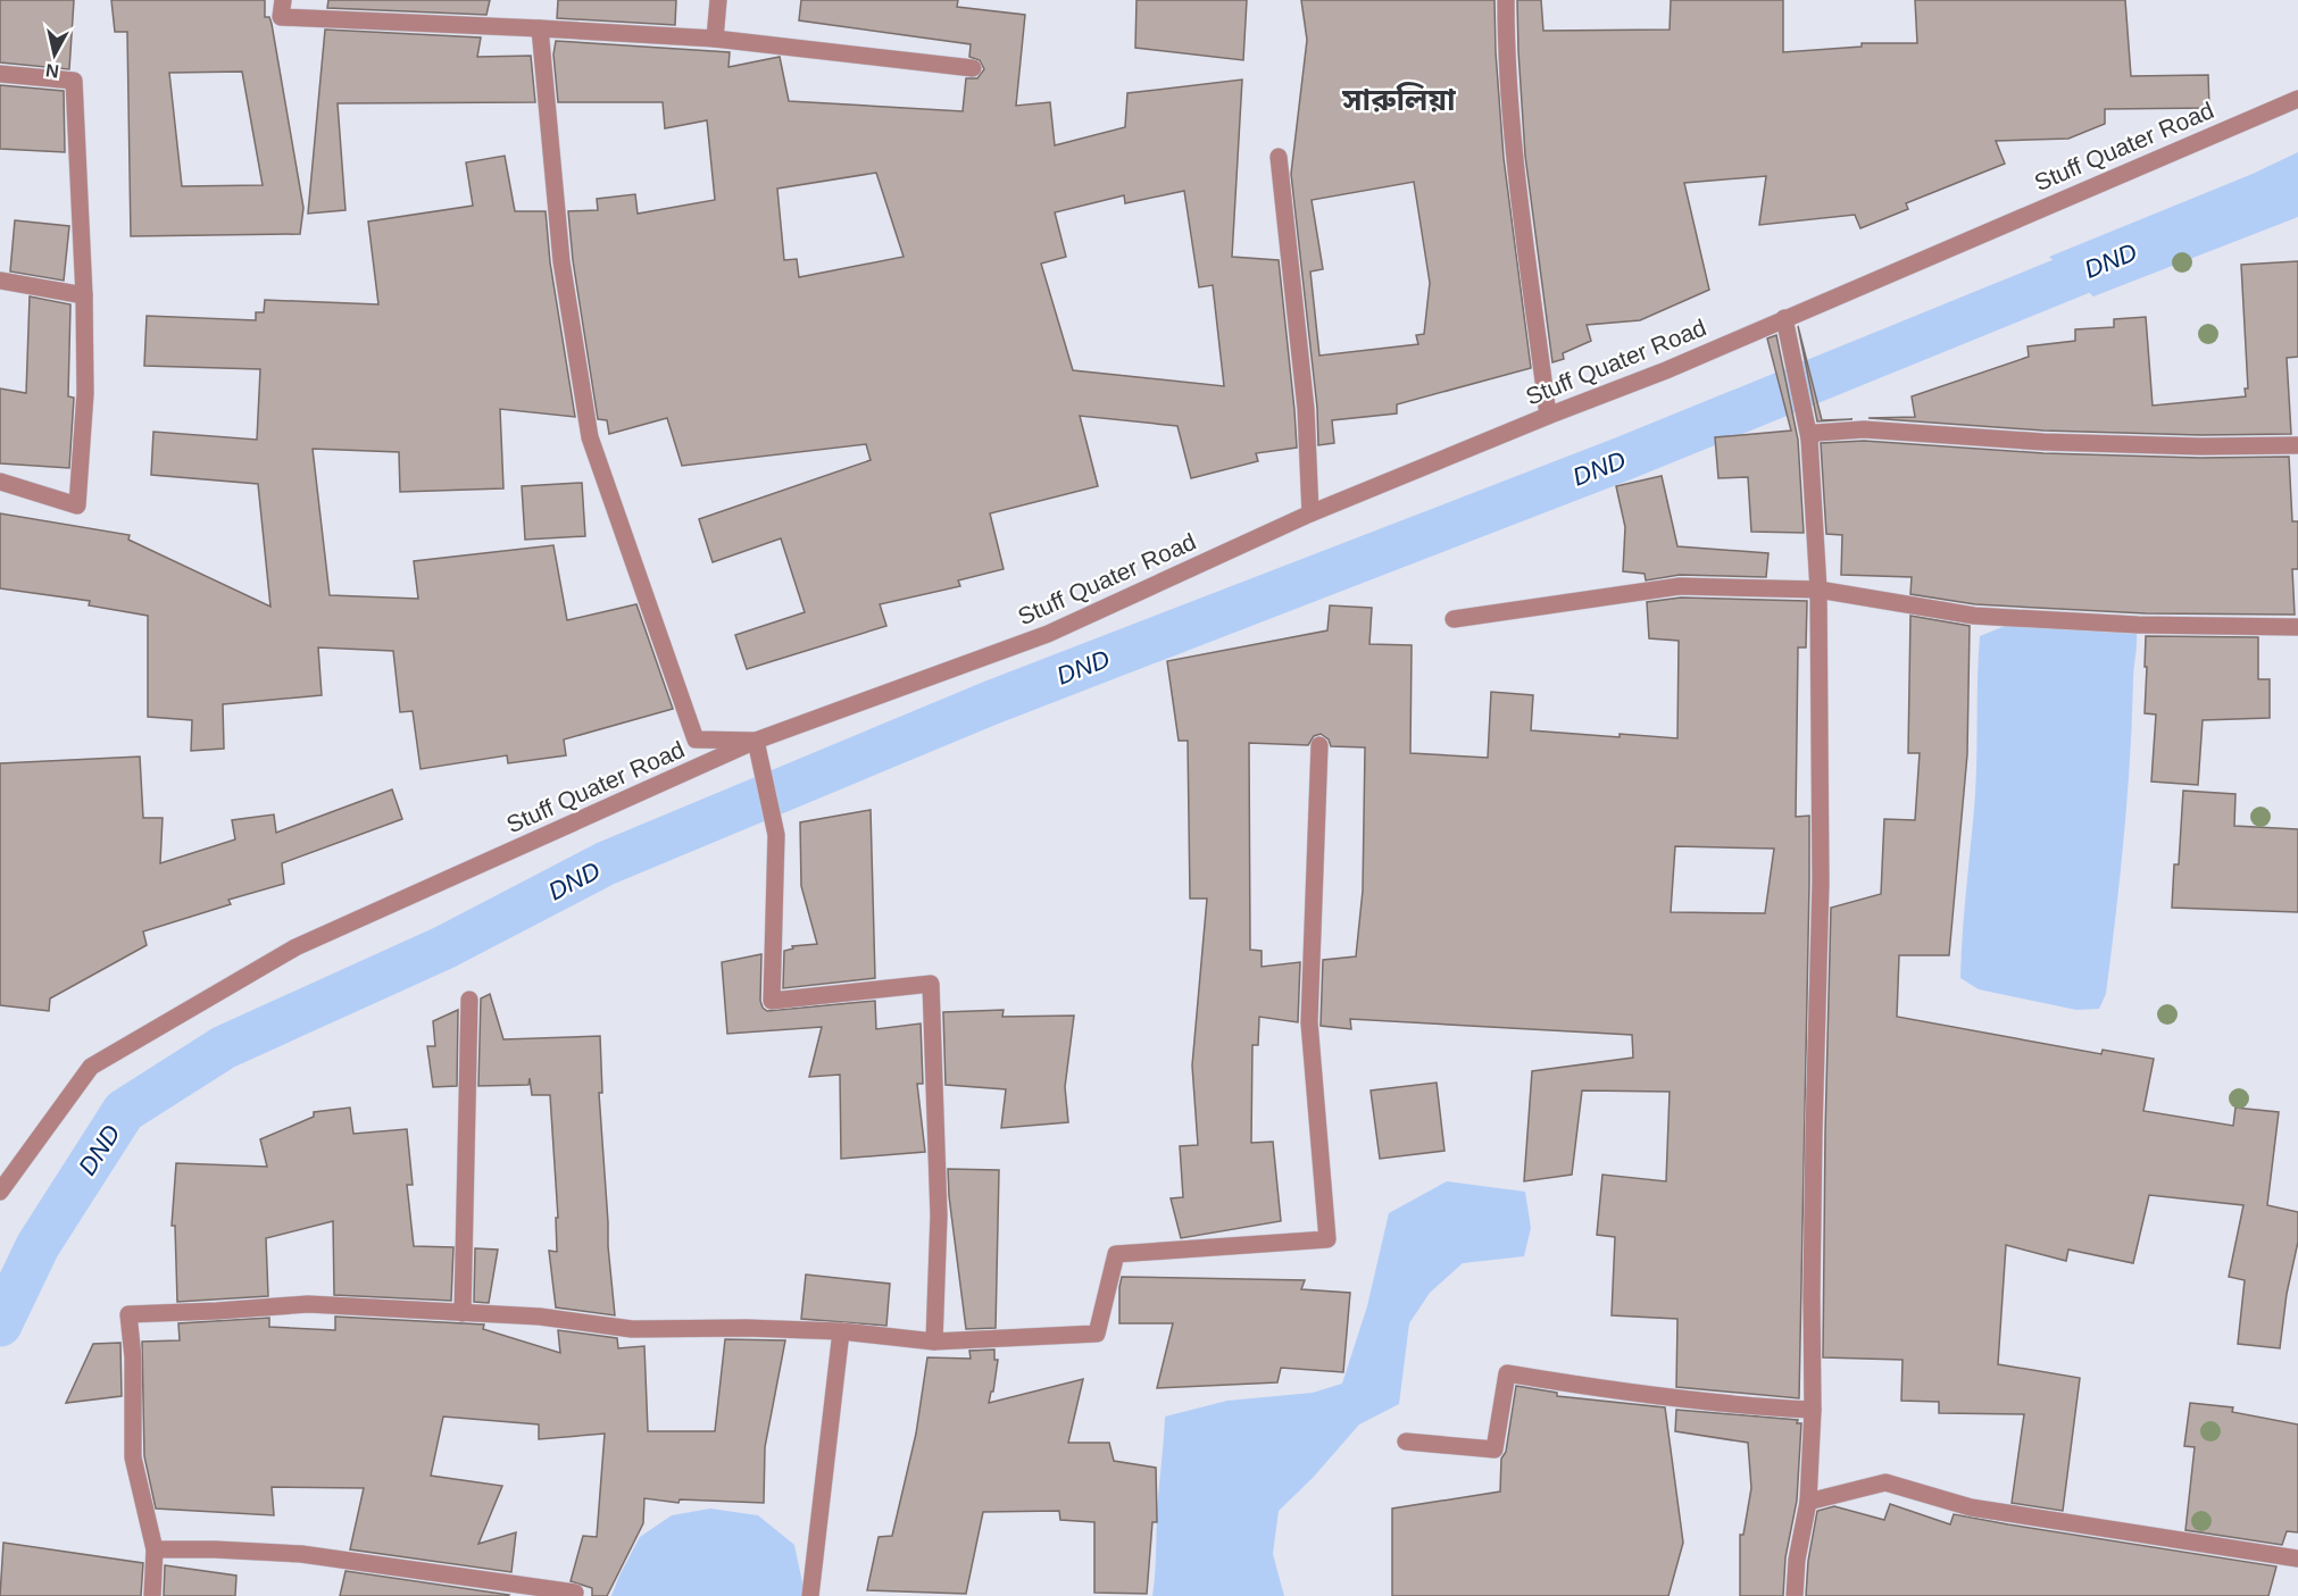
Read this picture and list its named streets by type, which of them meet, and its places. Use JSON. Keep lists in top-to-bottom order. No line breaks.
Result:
{"streets":{"street":["Stuff Quater Road"]},"districts":["সারুলিয়া"],"water":["DND"],"north":"bottom"}
